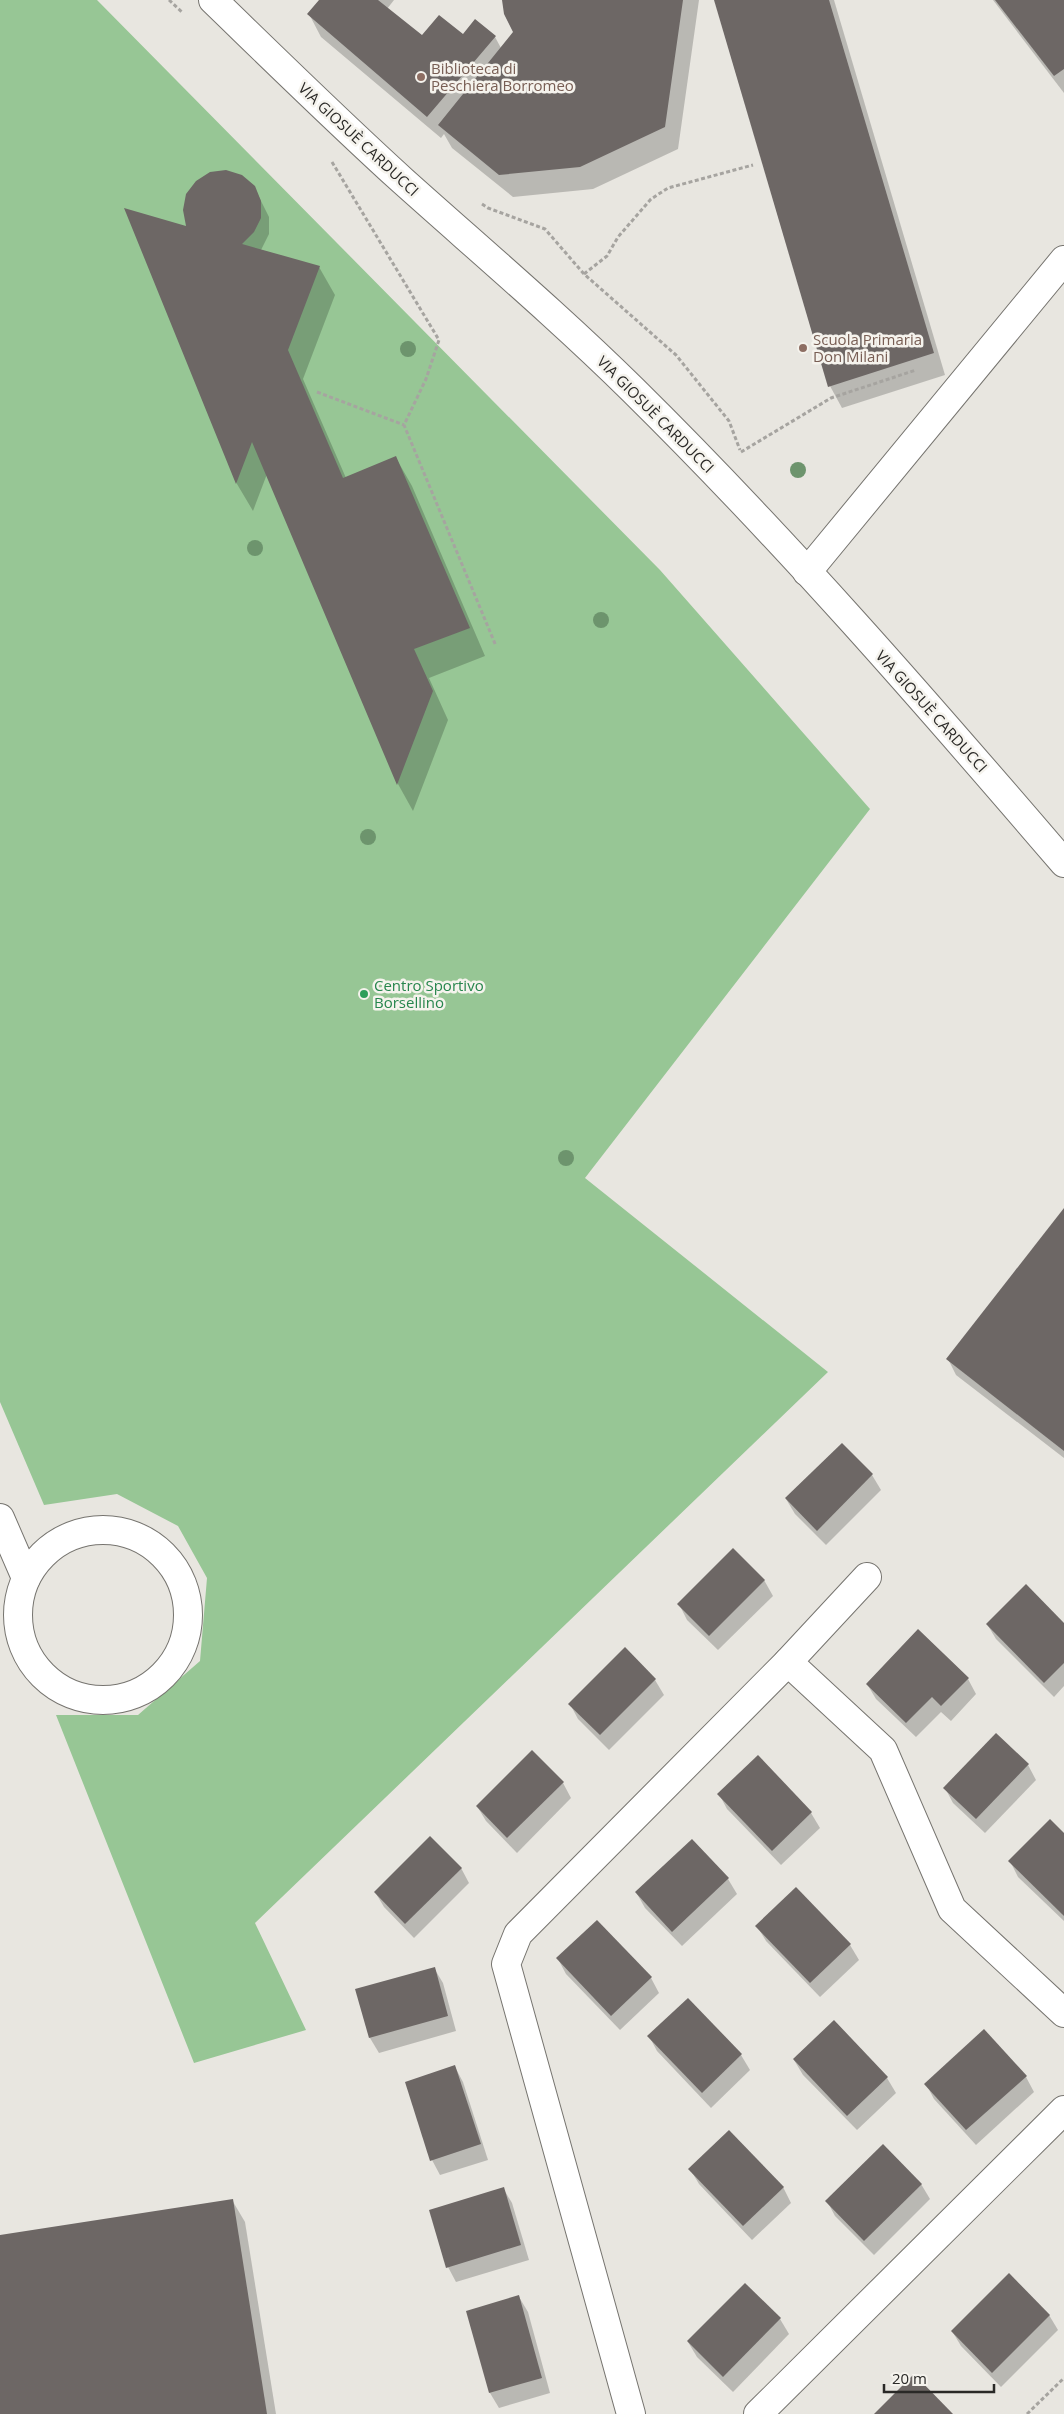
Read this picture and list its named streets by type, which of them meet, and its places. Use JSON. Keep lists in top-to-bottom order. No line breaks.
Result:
{"streets":{"street":["VIA GIOSUÈ CARDUCCI"]},"places":["Biblioteca di Peschiera Borromeo","Scuola Primaria Don Milani","Centro Sportivo Borsellino"],"scale_bar":"20 m"}
